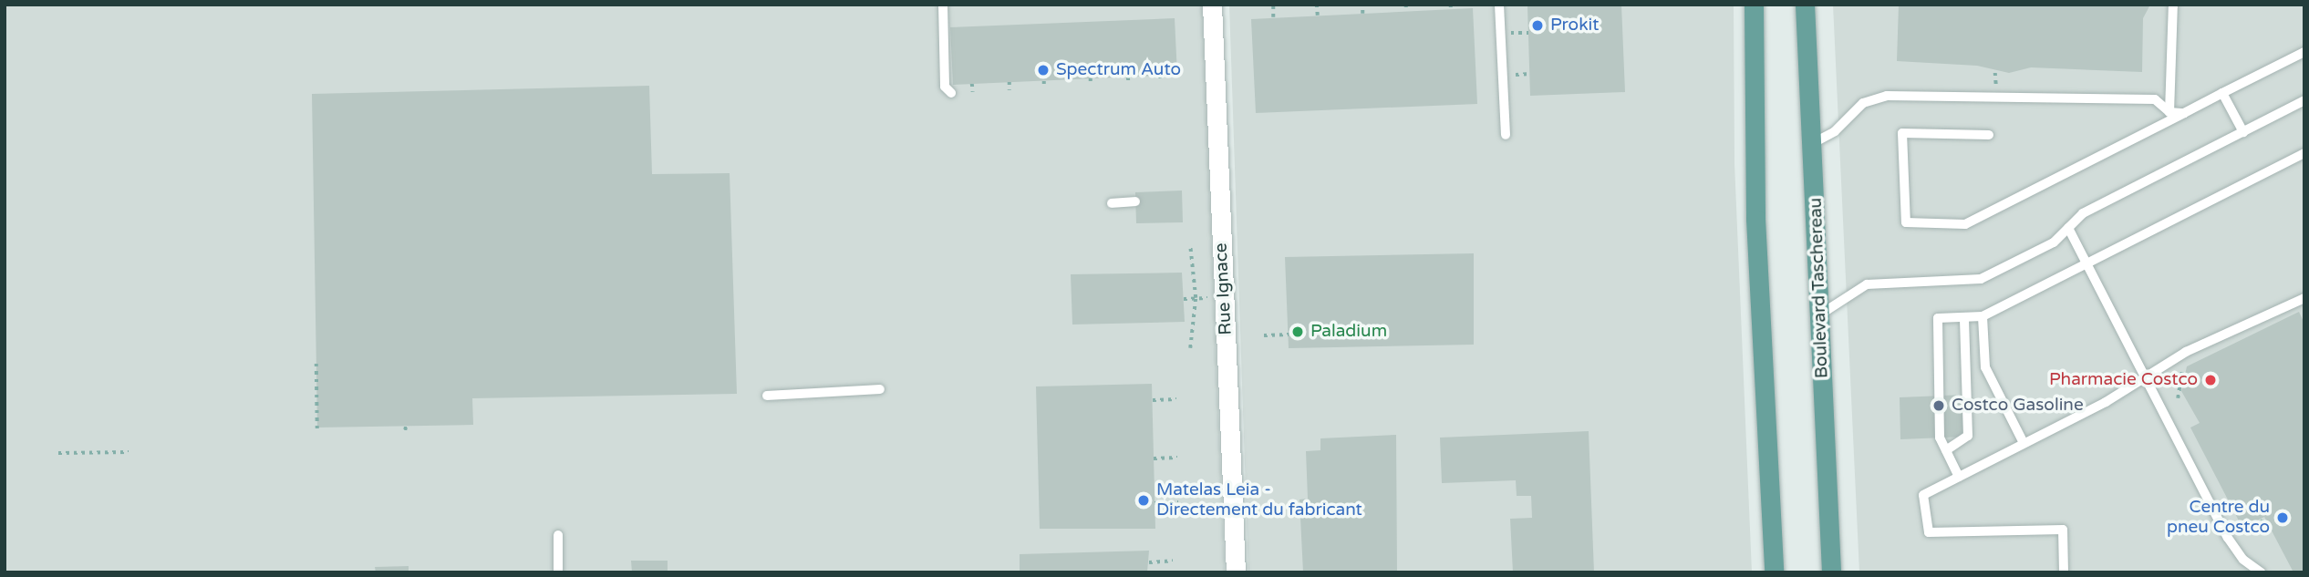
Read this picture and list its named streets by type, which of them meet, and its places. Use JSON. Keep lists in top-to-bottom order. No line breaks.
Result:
{"streets":{"main road":["Boulevard Taschereau"],"street":["Rue Ignace"]},"places":["Prokit","Spectrum Auto","Paladium","Pharmacie Costco","Costco Gasoline","Matelas Leia - Directement du fabricant","Centre du pneu Costco"]}
